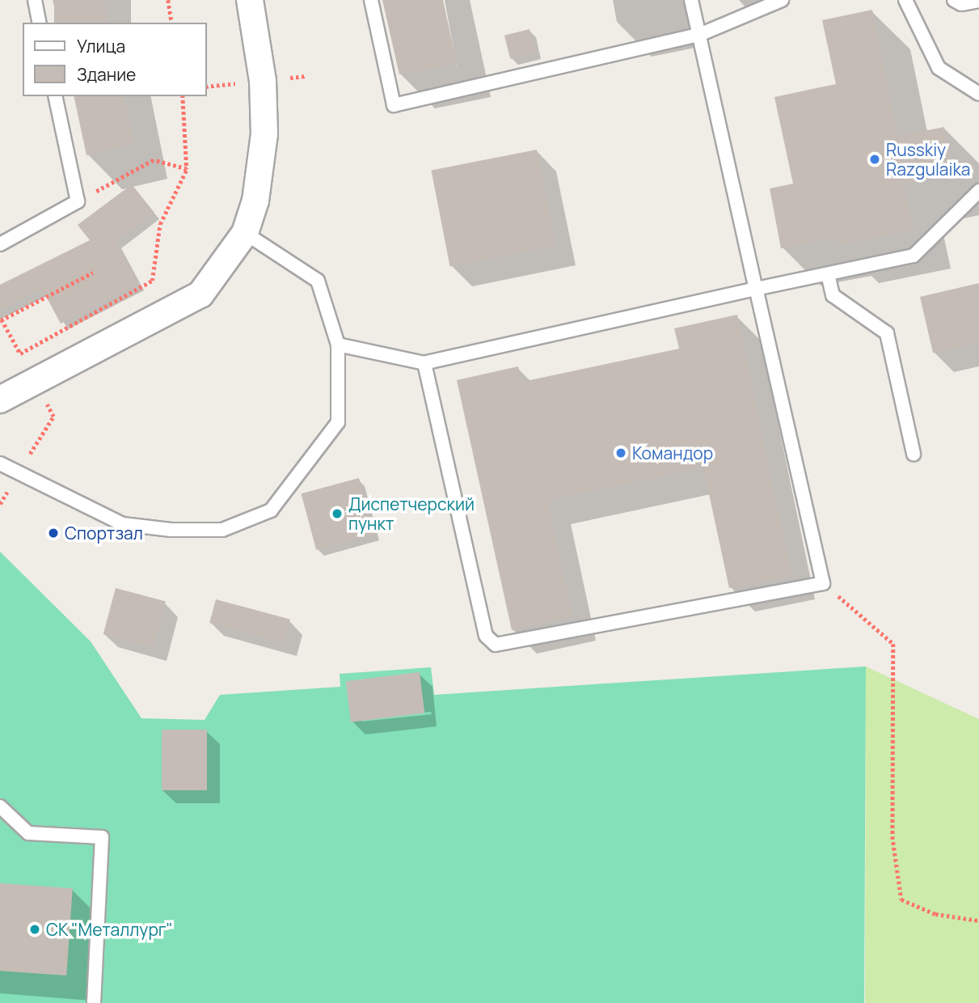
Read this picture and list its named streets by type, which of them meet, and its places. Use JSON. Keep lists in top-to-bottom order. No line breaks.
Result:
{"places":["Russkiy Razgulaika","Командор","Диспетчерский пункт","Спортзал","СК \"Металлург\""],"legend":["Улица","Здание"]}
